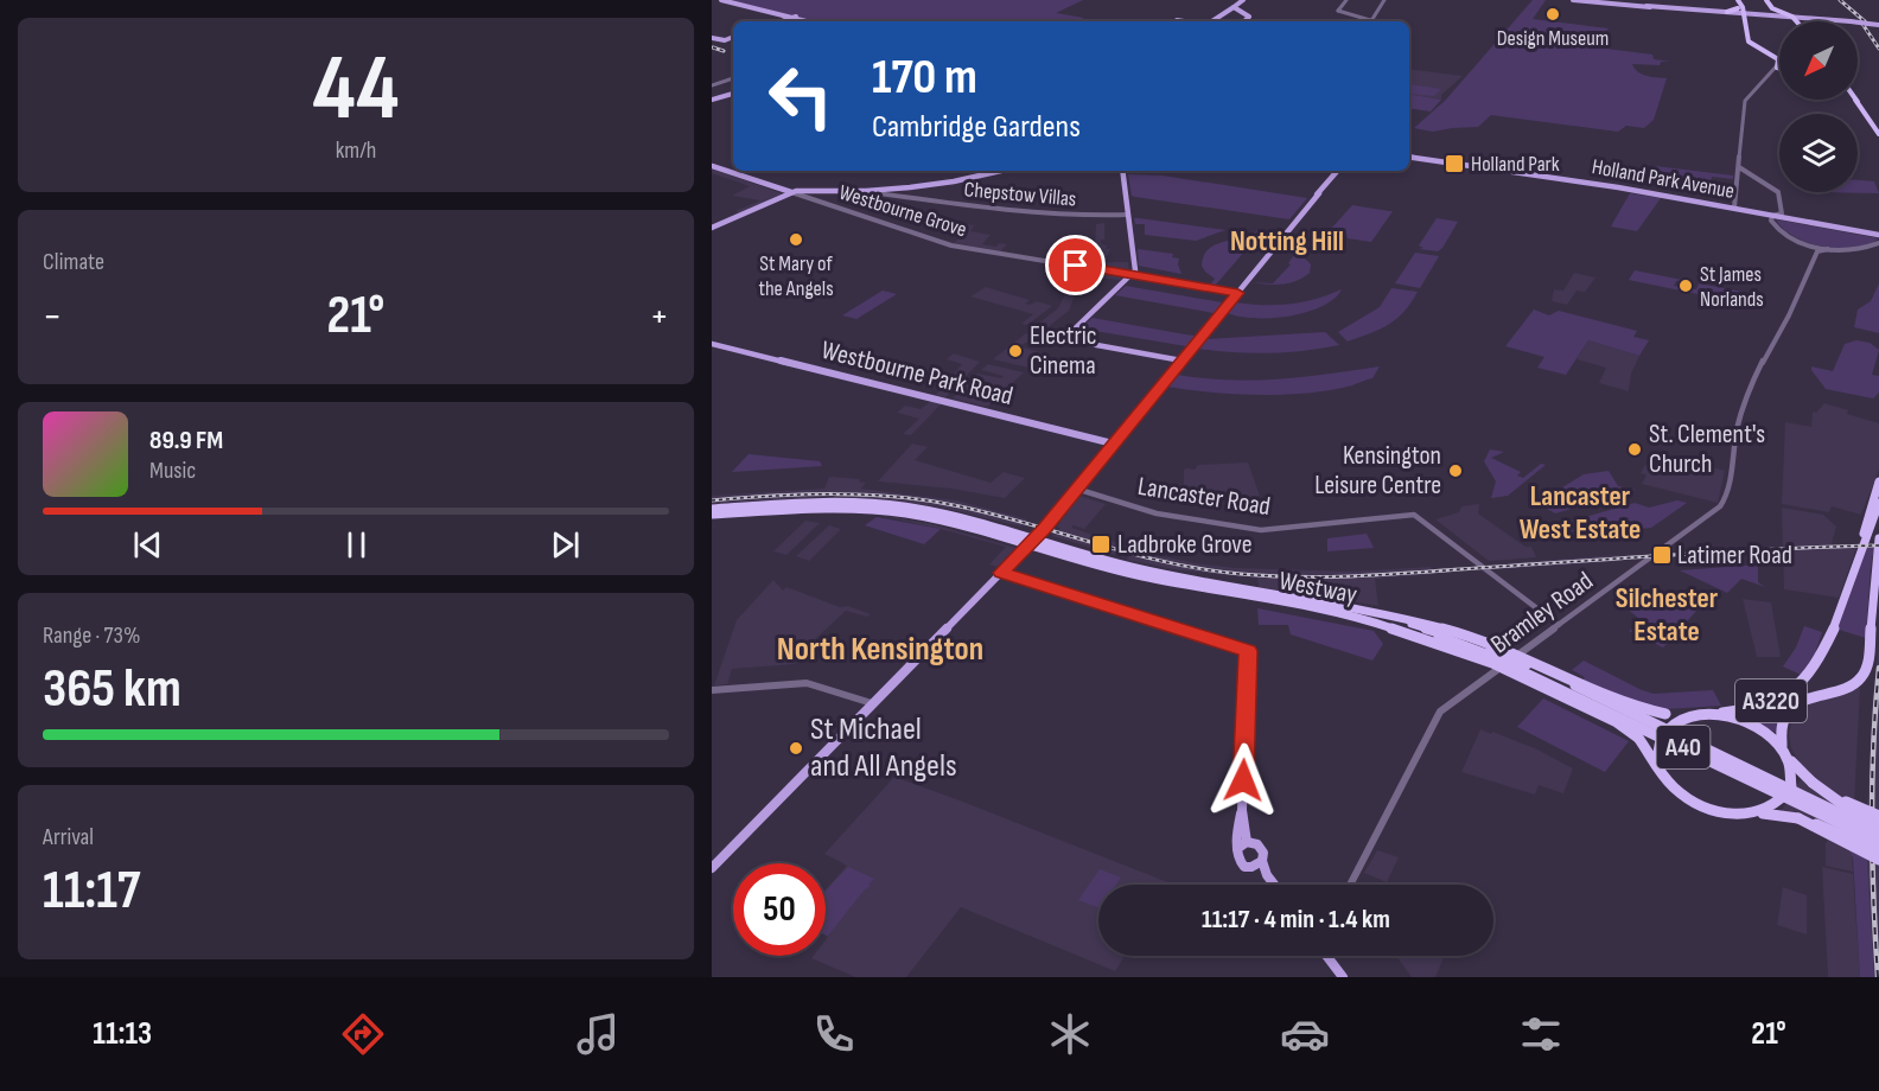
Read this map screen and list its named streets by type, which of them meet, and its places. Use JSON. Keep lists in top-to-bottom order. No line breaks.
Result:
{"streets":{"highway":["Westway","A3220","A40"],"main road":["Holland Park Avenue","Westbourne Grove","Westbourne Park Road"],"street":["Chepstow Villas","Lancaster Road","Bramley Road"]},"crossings":[["Lancaster Road","Bramley Road"],["Westway","A40"],["A3220","A40"]],"districts":["Notting Hill","Lancaster West Estate","Silchester Estate","North Kensington"],"places":{"other":["Design Museum","St Mary of the Angels","St James Norlands","Electric Cinema","St. Clement's Church","Kensington Leisure Centre","St Michael and All Angels"],"transit":["Holland Park","Ladbroke Grove","Latimer Road"]},"north":"bottom left","page":{"tile":[["44","km/h"],"Climate",["Range · 73%","365 km"],["Arrival","11:17"]],"turn":["170 m","Cambridge Gardens"],"heat":["−","21°","+"],"song":["89.9 FM","Music"],"limit":"50","trip":"11:17 · 4 min · 1.4 km","tabs":["11:13","21°"]}}
